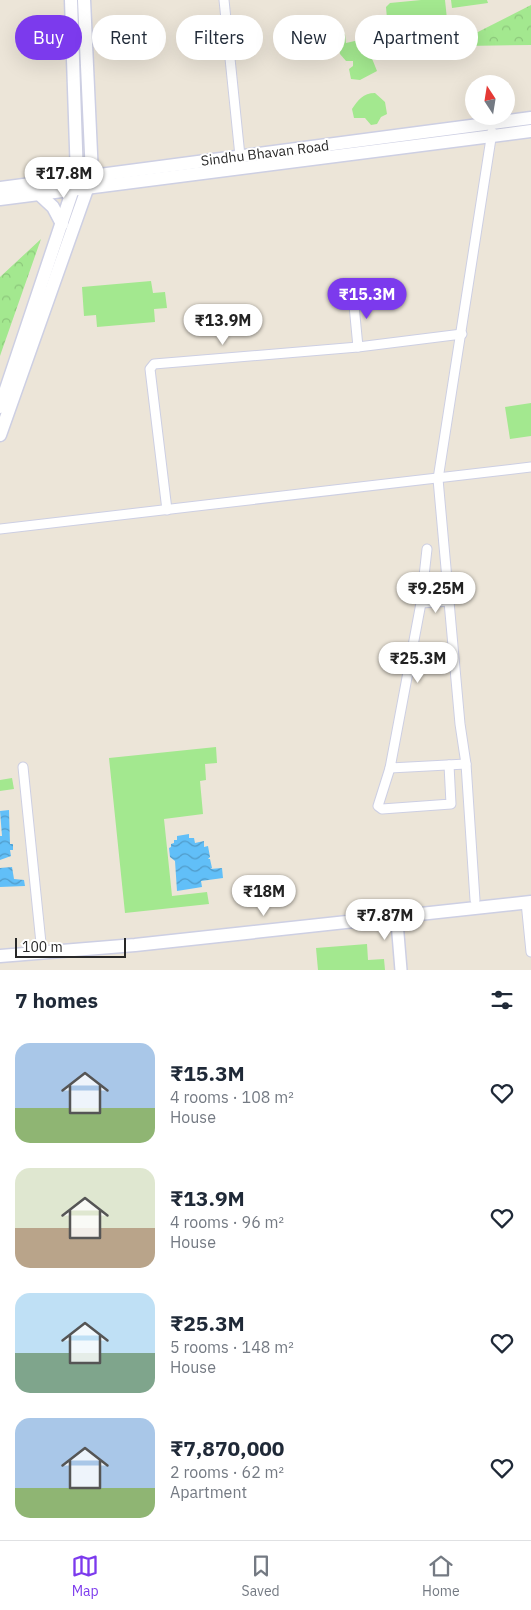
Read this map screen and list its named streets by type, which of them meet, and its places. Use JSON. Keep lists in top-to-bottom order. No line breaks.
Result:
{"streets":{"main road":["Sindhu Bhavan Road"]},"scale_bar":"100 m","north":"top","page":{"chip":["Buy","Rent","Filters","New","Apartment"],"price":["₹17.8M","₹15.3M","₹13.9M","₹9.25M","₹25.3M","₹18M","₹7.87M"],"scale":"100 m","heading":"7 homes","list":[{"name":"₹15.3M","note":"4 rooms · 108 m² · House"},{"name":"₹13.9M","note":"4 rooms · 96 m² · House"},{"name":"₹25.3M","note":"5 rooms · 148 m² · House"},{"name":"₹7,870,000","note":"2 rooms · 62 m² · Apartment"}],"tabs":["Map","Saved","Home"]}}
